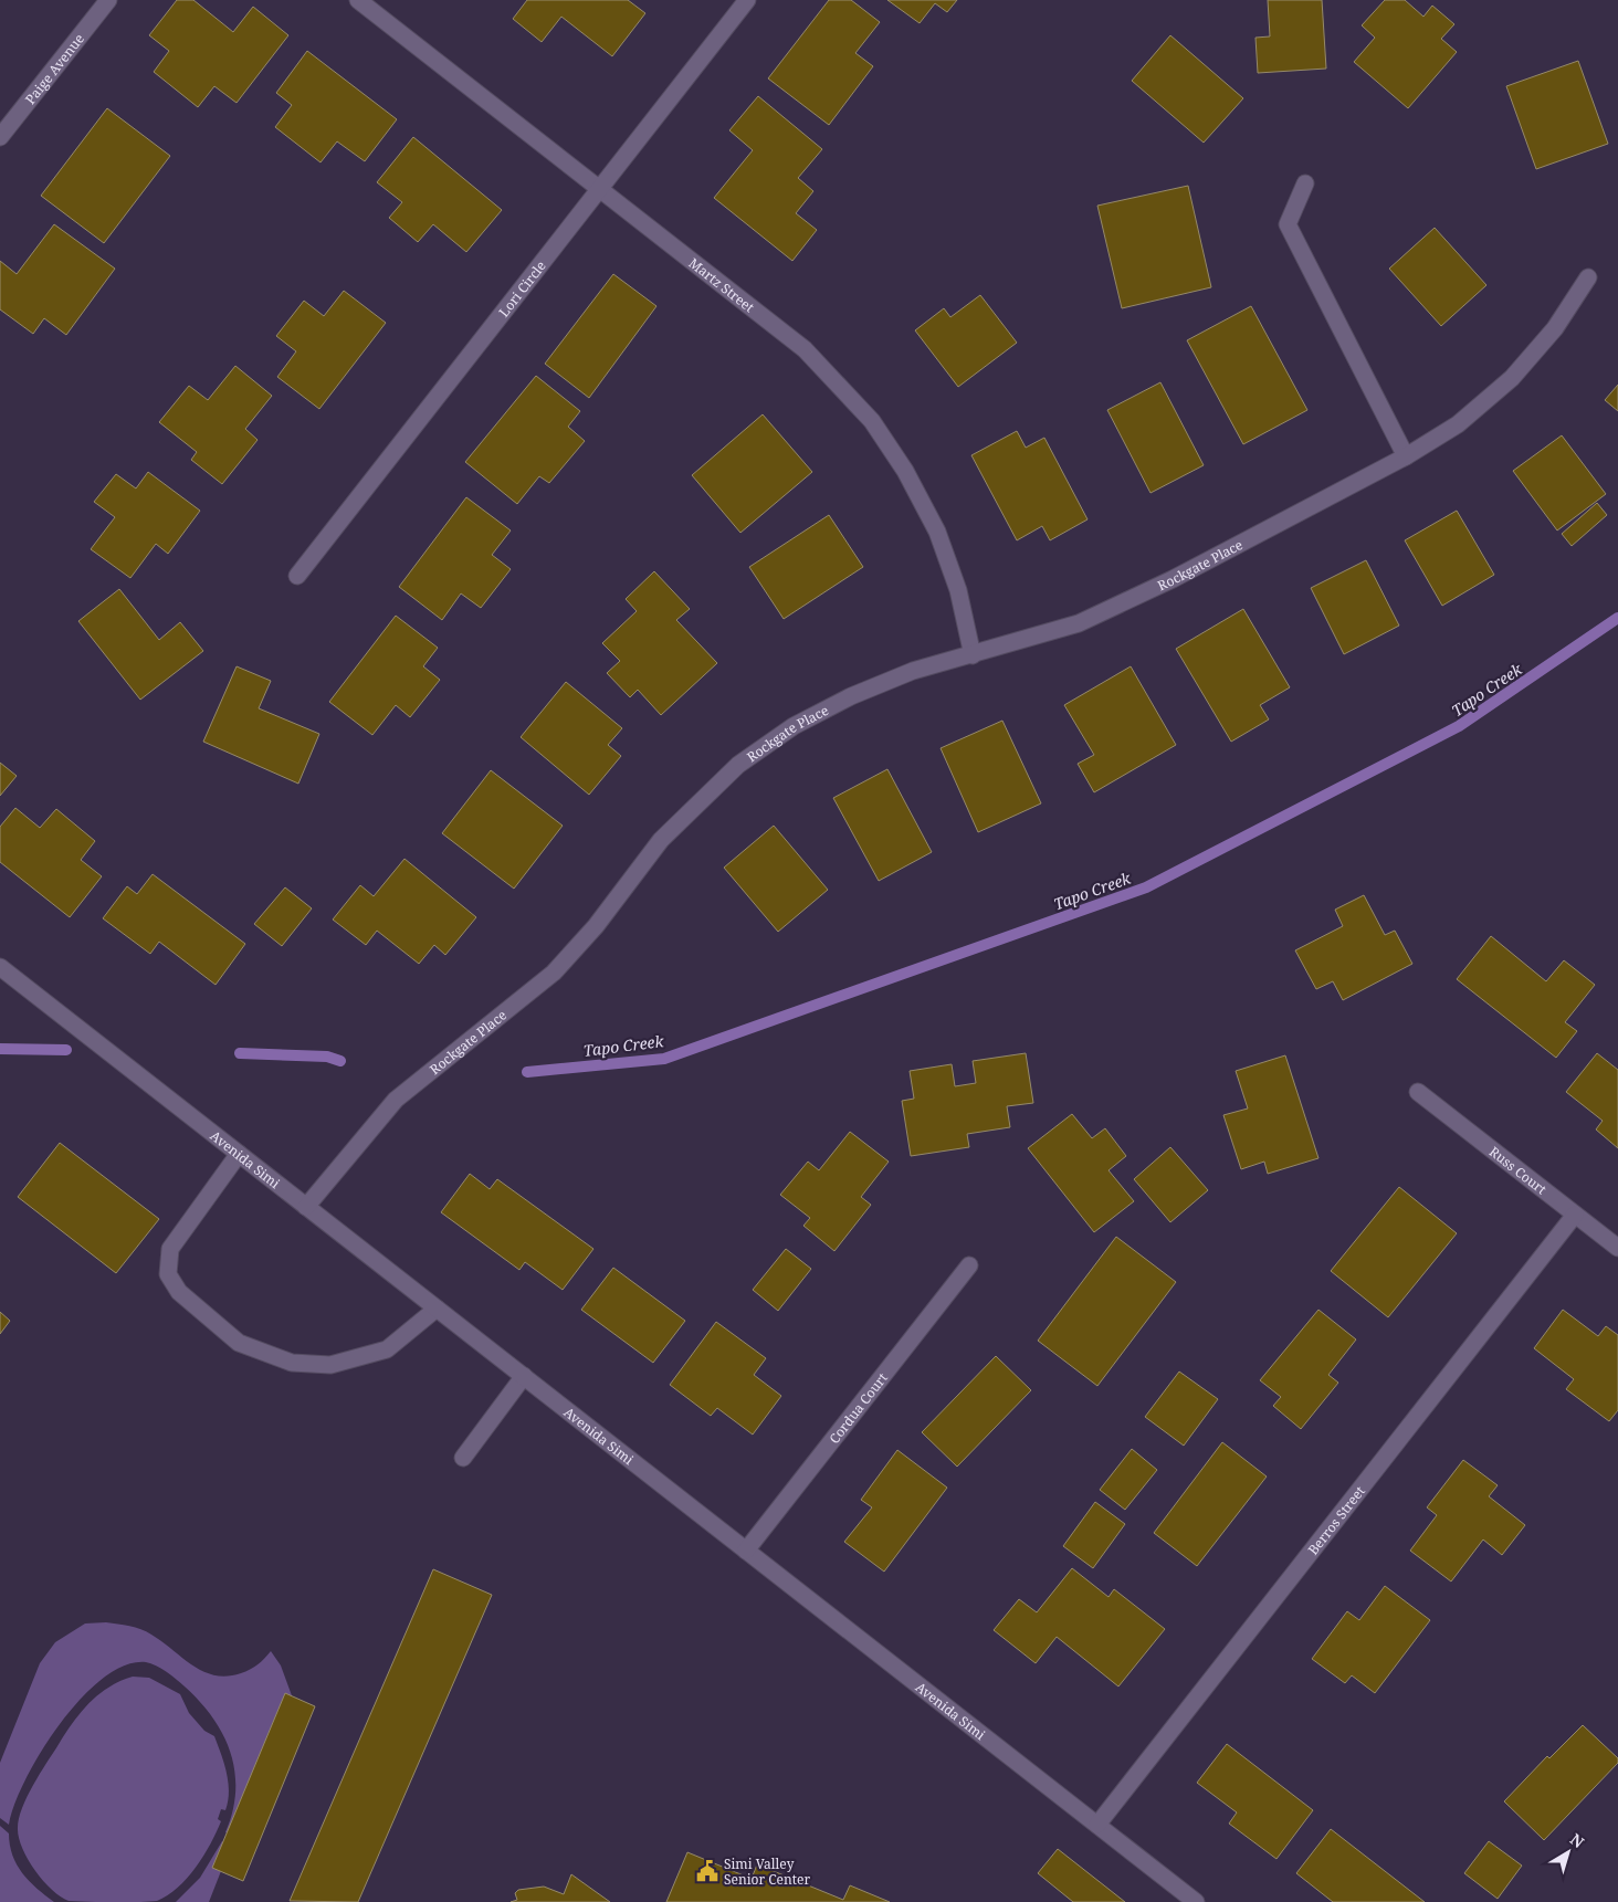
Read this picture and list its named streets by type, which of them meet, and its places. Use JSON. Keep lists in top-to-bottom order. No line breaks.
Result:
{"streets":{"street":["Paige Avenue","Martz Street","Lori Circle","Rockgate Place","Avenida Simi","Russ Court","Cordua Court","Berros Street"]},"crossings":[["Martz Street","Lori Circle"],["Martz Street","Rockgate Place"],["Rockgate Place","Avenida Simi"],["Avenida Simi","Cordua Court"],["Avenida Simi","Berros Street"],["Russ Court","Berros Street"]],"water":["Tapo Creek"],"places":{"public building":["Simi Valley Senior Center"]},"north":"top right"}
